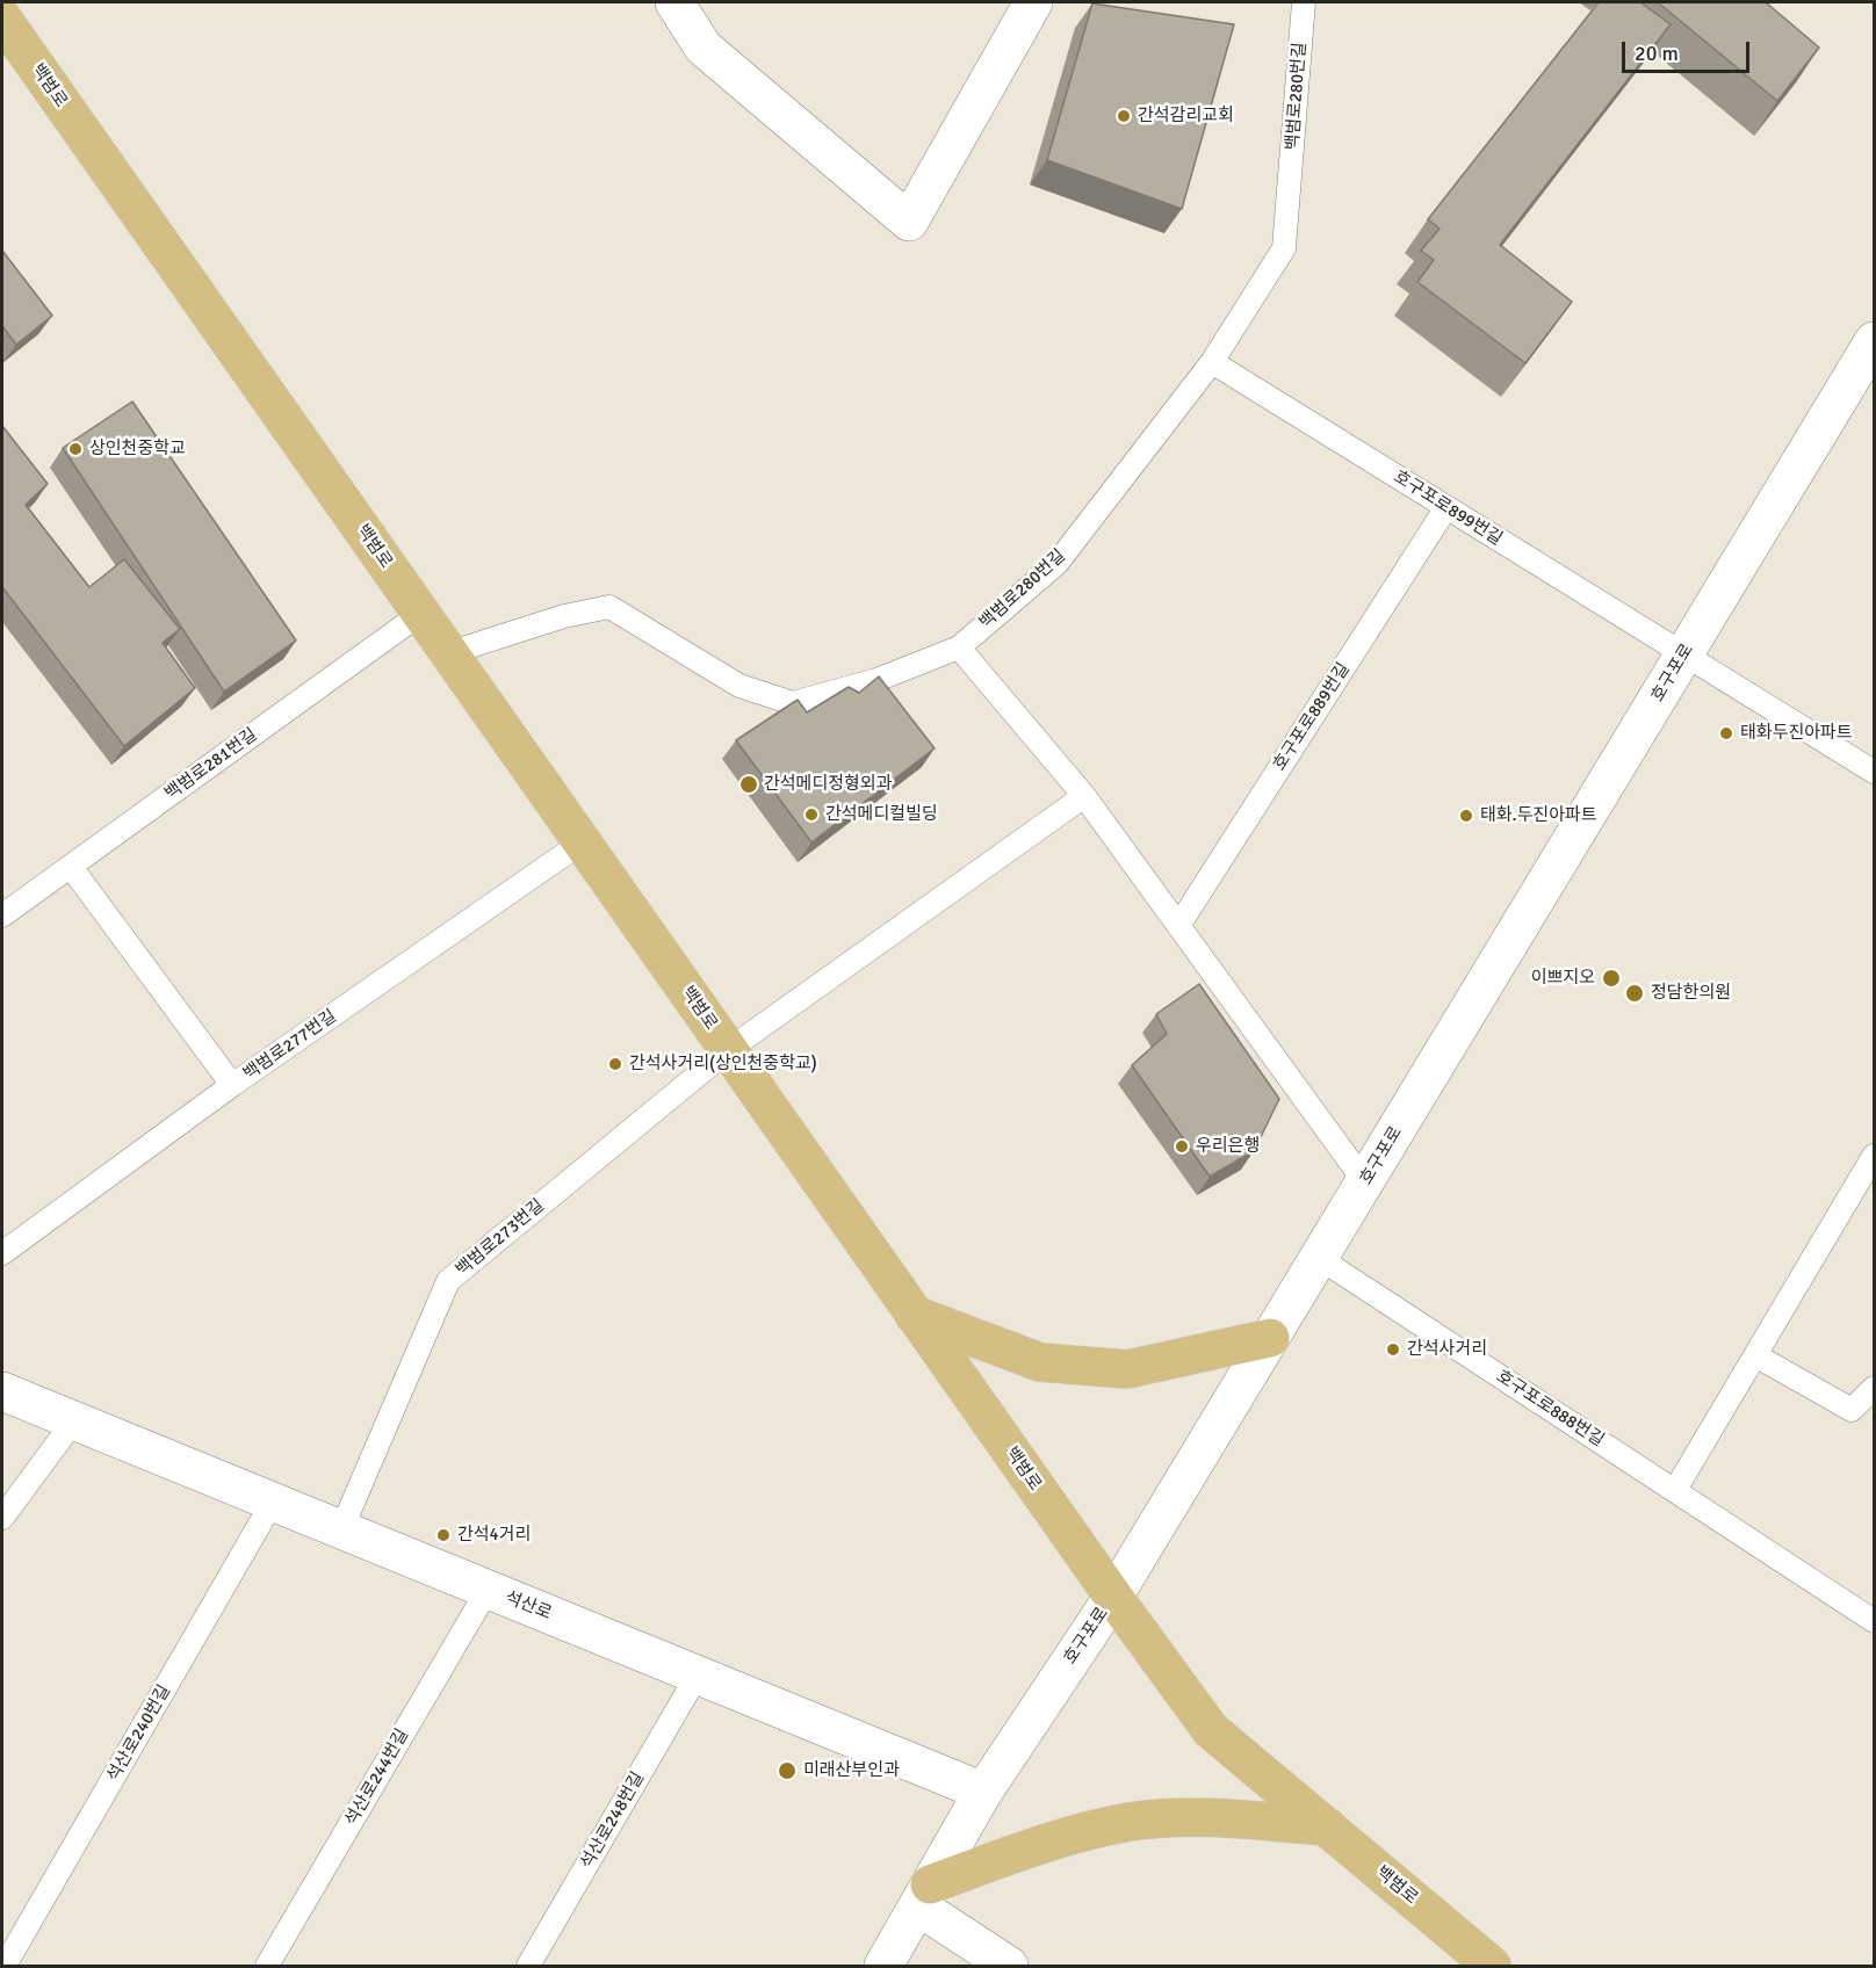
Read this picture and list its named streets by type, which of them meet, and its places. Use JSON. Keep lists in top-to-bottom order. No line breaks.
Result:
{"streets":{"main road":["백범로","호구포로","석산로"],"lane":["백범로280번길","호구포로899번길","호구포로889번길","백범로281번길","백범로277번길","백범로273번길","호구포로888번길","석산로240번길","석산로244번길","석산로248번길"]},"crossings":[["백범로","백범로280번길"],["백범로","호구포로"],["백범로","백범로281번길"],["백범로","백범로277번길"],["백범로","백범로273번길"],["백범로280번길","호구포로899번길"],["호구포로899번길","호구포로"],["호구포로899번길","호구포로889번길"],["호구포로","호구포로888번길"],["호구포로","석산로"],["백범로273번길","석산로"],["석산로","석산로240번길"],["석산로","석산로244번길"],["석산로","석산로248번길"]],"places":["간석감리교회","상인천중학교","태화두진아파트","간석메디정형외과","간석메디컬빌딩","태화.두진아파트","이쁘지오","정담한의원","간석사거리(상인천중학교)","우리은행","간석사거리","간석4거리","미래산부인과"],"scale_bar":"20 m"}
